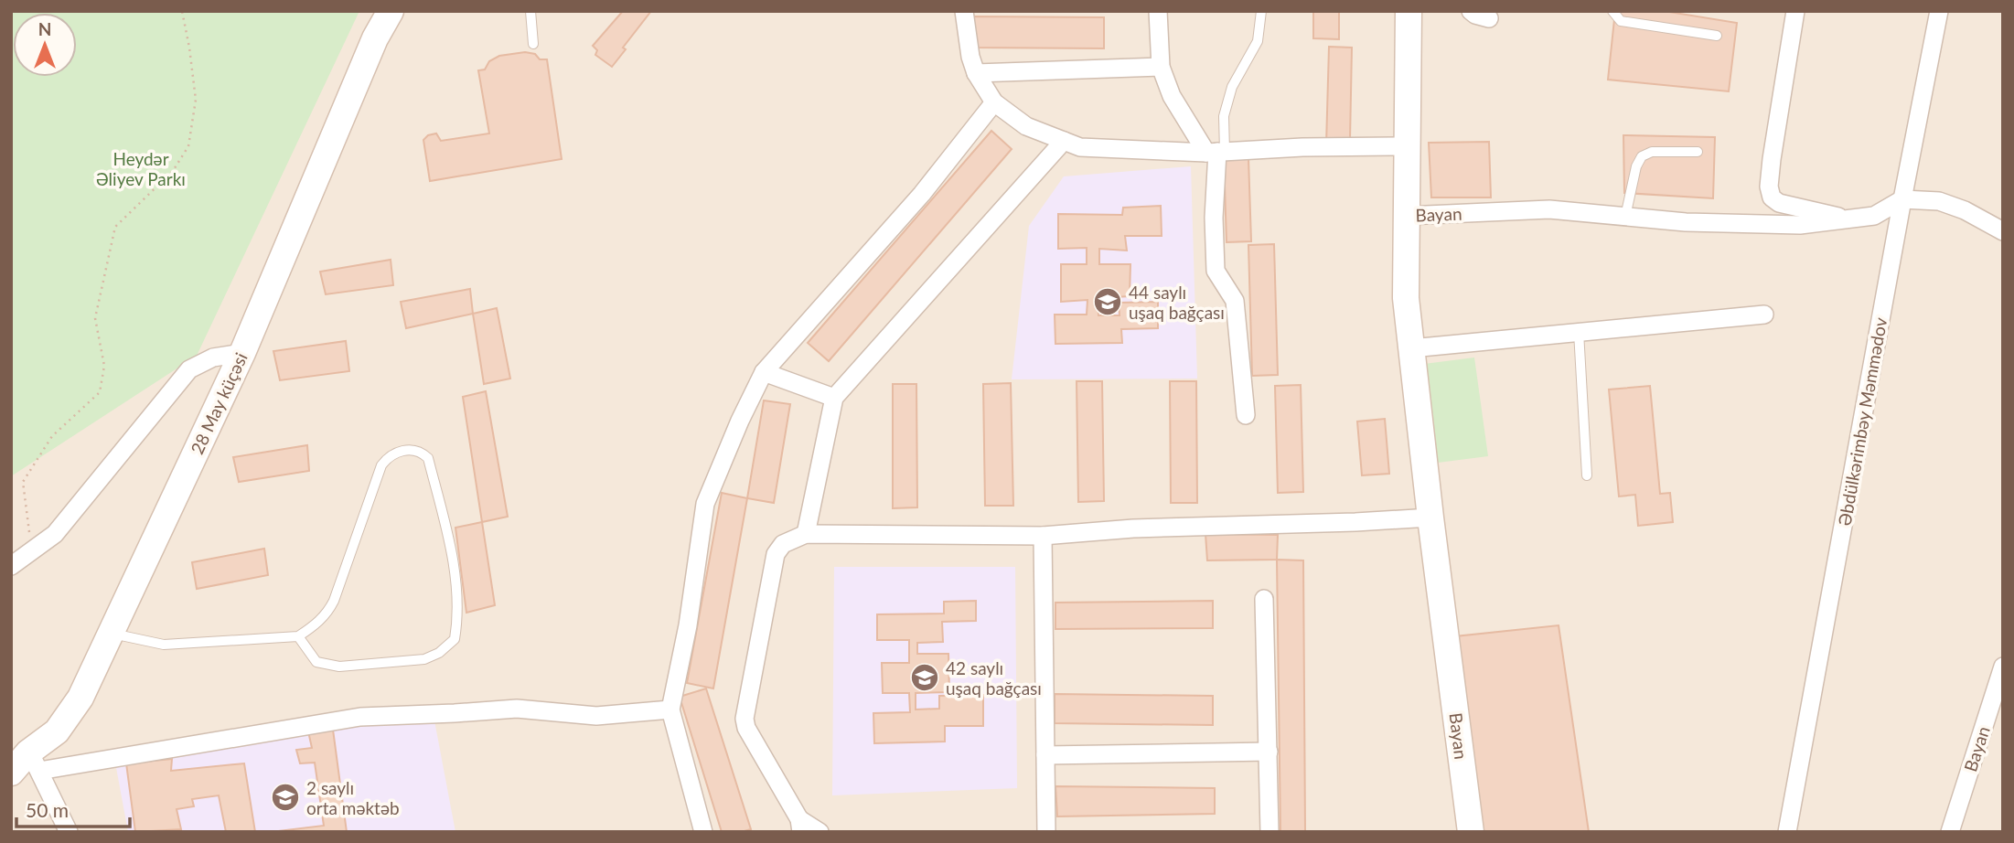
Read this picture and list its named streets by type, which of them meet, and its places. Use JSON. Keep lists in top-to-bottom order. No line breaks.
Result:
{"streets":{"main road":["Bayan","28 May küçəsi"],"street":["Əbdülkərimbəy Məmmədov"]},"crossings":[["Bayan","Əbdülkərimbəy Məmmədov"]],"parks":["Heydər Əliyev Parkı"],"places":{"school or university":["44 saylı uşaq bağçası","42 saylı uşaq bağçası","2 saylı orta məktəb"]},"scale_bar":"50 m","north":"top"}
